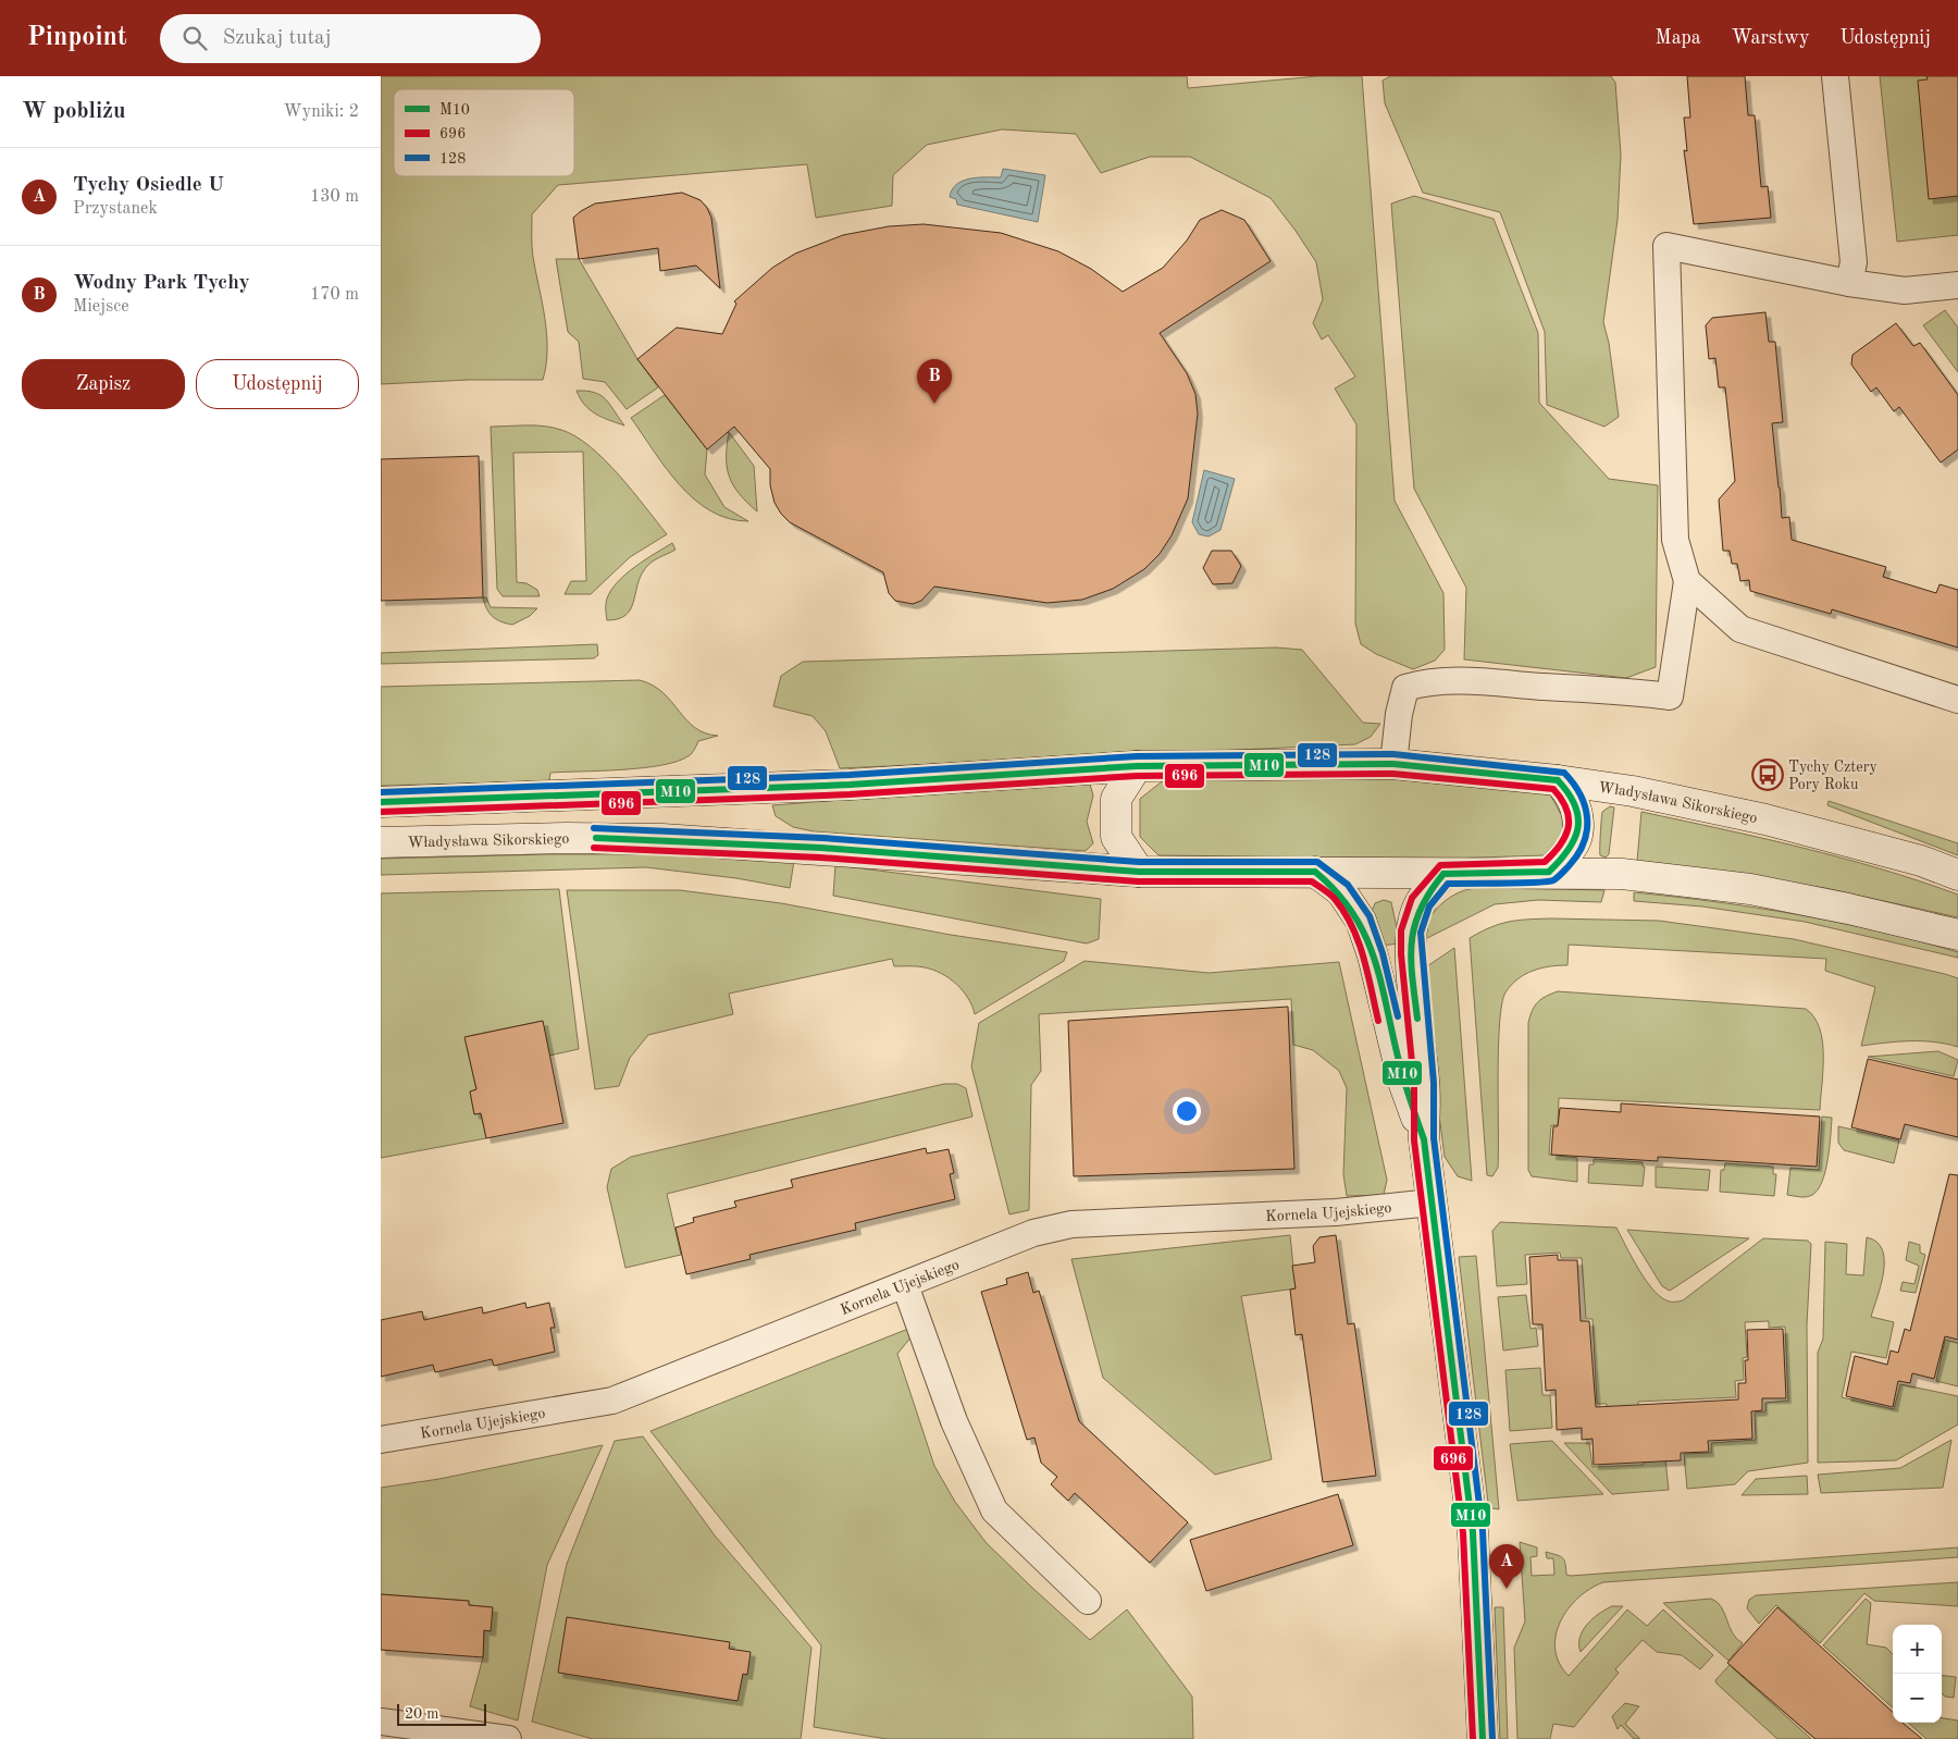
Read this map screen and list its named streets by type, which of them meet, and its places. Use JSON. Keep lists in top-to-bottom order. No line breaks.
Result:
{"streets":{"street":["Władysława Sikorskiego","Kornela Ujejskiego"]},"places":{"bus stop":["Tychy Cztery Pory Roku"]},"lines":["transit line 128","transit line M10","transit line 696"],"legend":["M10","696","128"],"scale_bar":"20 m","page":{"header":"Pinpoint","search":"Szukaj tutaj","nav":["Mapa","Warstwy","Udostępnij"],"heading":["W pobliżu","Wyniki: 2"],"list":[{"mark":"A","name":"Tychy Osiedle U","note":"Przystanek","value":"130 m"},{"mark":"B","name":"Wodny Park Tychy","note":"Miejsce","value":"170 m"}],"buttons":["Zapisz","Udostępnij"],"pins":["B","A"],"map_buttons":["+","−"],"scale":"20 m"}}
